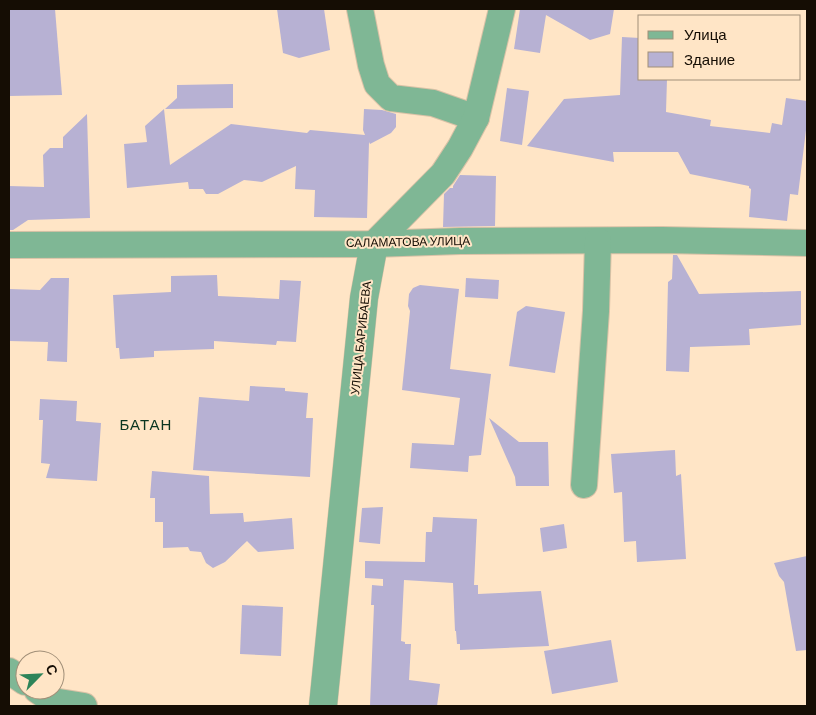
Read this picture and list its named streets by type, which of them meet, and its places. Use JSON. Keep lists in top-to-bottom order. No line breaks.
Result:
{"streets":{"street":["САЛАМАТОВА УЛИЦА","УЛИЦА БАРИБАЕВА"]},"crossings":[["САЛАМАТОВА УЛИЦА","УЛИЦА БАРИБАЕВА"]],"districts":["БАТАН"],"legend":["Улица","Здание"],"north":"top right"}
